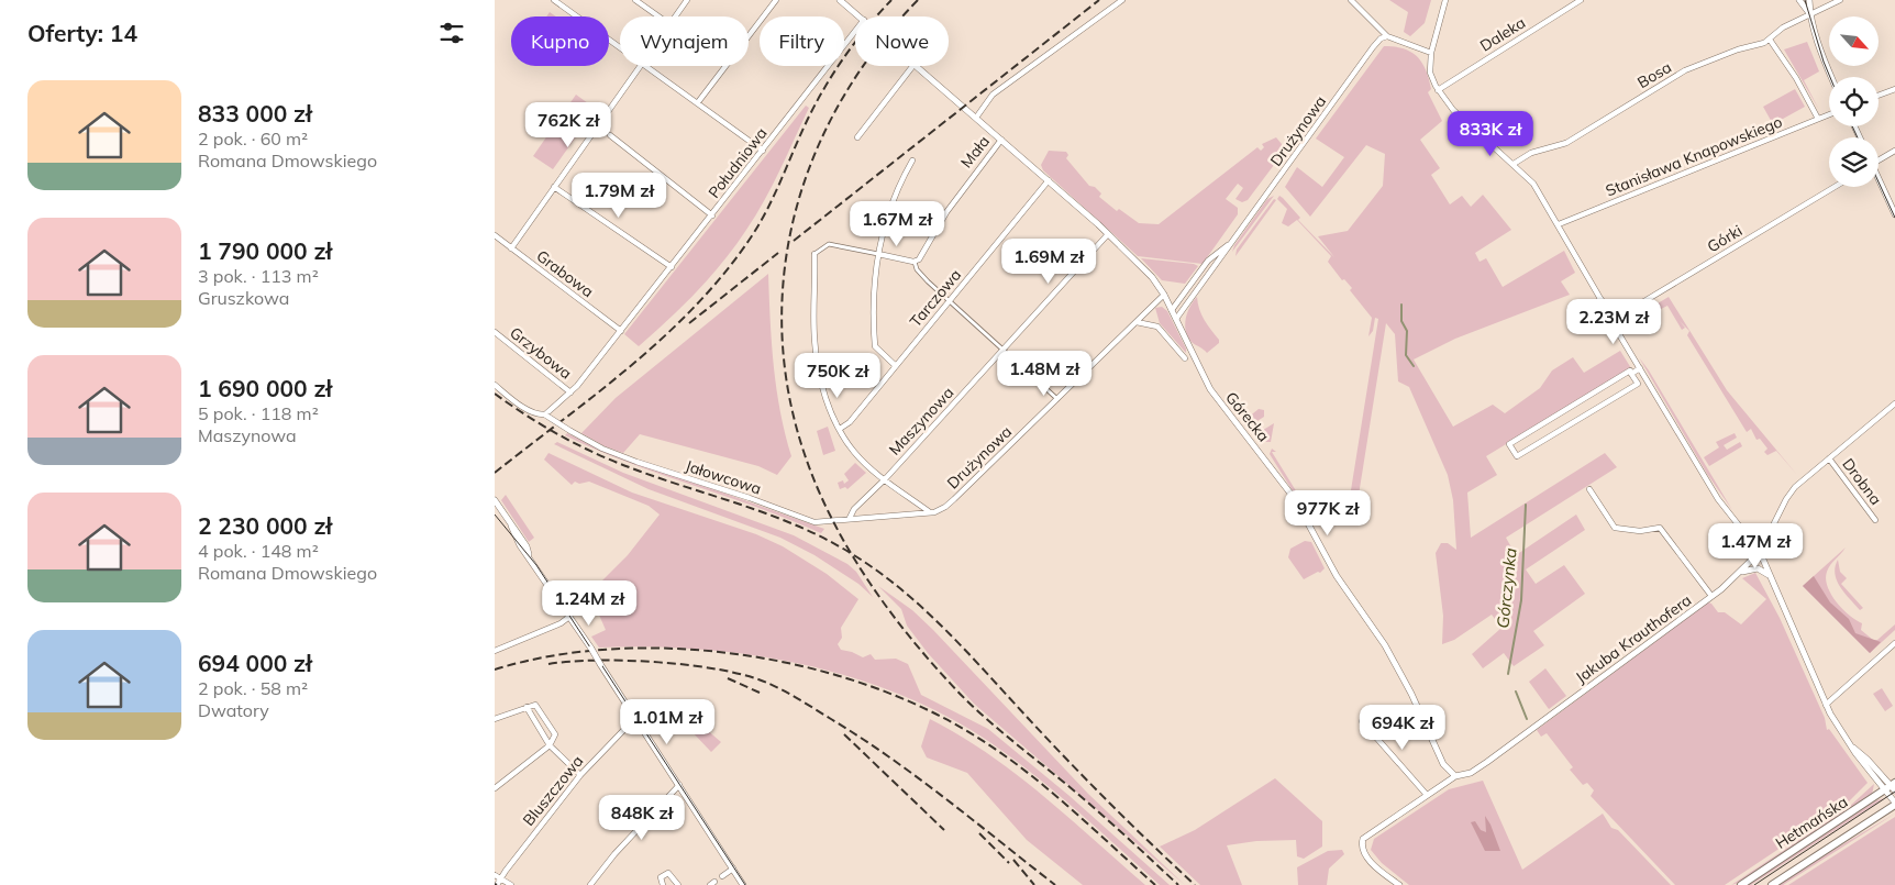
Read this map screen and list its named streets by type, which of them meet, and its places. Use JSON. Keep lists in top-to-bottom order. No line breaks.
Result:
{"streets":{"main road":["Hetmańska"],"street":["Daleka","Bosa","Drużynowa","Mała","Stanisława Knapowskiego","Południowa","Górki","Grabowa","Tarczowa","Grzybowa","Górecka","Maszynowa","Jałowcowa","Drobna","Jakuba Krauthofera","Bluszczowa"]},"crossings":[["Drużynowa","Górecka"],["Drużynowa","Jałowcowa"],["Mała","Górecka"],["Południowa","Grabowa"],["Południowa","Grzybowa"],["Południowa","Jałowcowa"],["Tarczowa","Górecka"],["Górecka","Maszynowa"],["Górecka","Jakuba Krauthofera"],["Drobna","Jakuba Krauthofera"]],"water":["Górczynka"],"north":"bottom right","page":{"heading":"Oferty: 14","chip":["Kupno","Wynajem","Filtry","Nowe"],"list":[{"name":"833 000 zł","note":"2 pok. · 60 m² · Romana Dmowskiego"},{"name":"1 790 000 zł","note":"3 pok. · 113 m² · Gruszkowa"},{"name":"1 690 000 zł","note":"5 pok. · 118 m² · Maszynowa"},{"name":"2 230 000 zł","note":"4 pok. · 148 m² · Romana Dmowskiego"},{"name":"694 000 zł","note":"2 pok. · 58 m² · Dwatory"}],"price":["762K zł","833K zł","1.79M zł","1.67M zł","1.69M zł","2.23M zł","1.48M zł","750K zł","977K zł","1.47M zł","1.24M zł","1.01M zł","694K zł","848K zł"]}}
